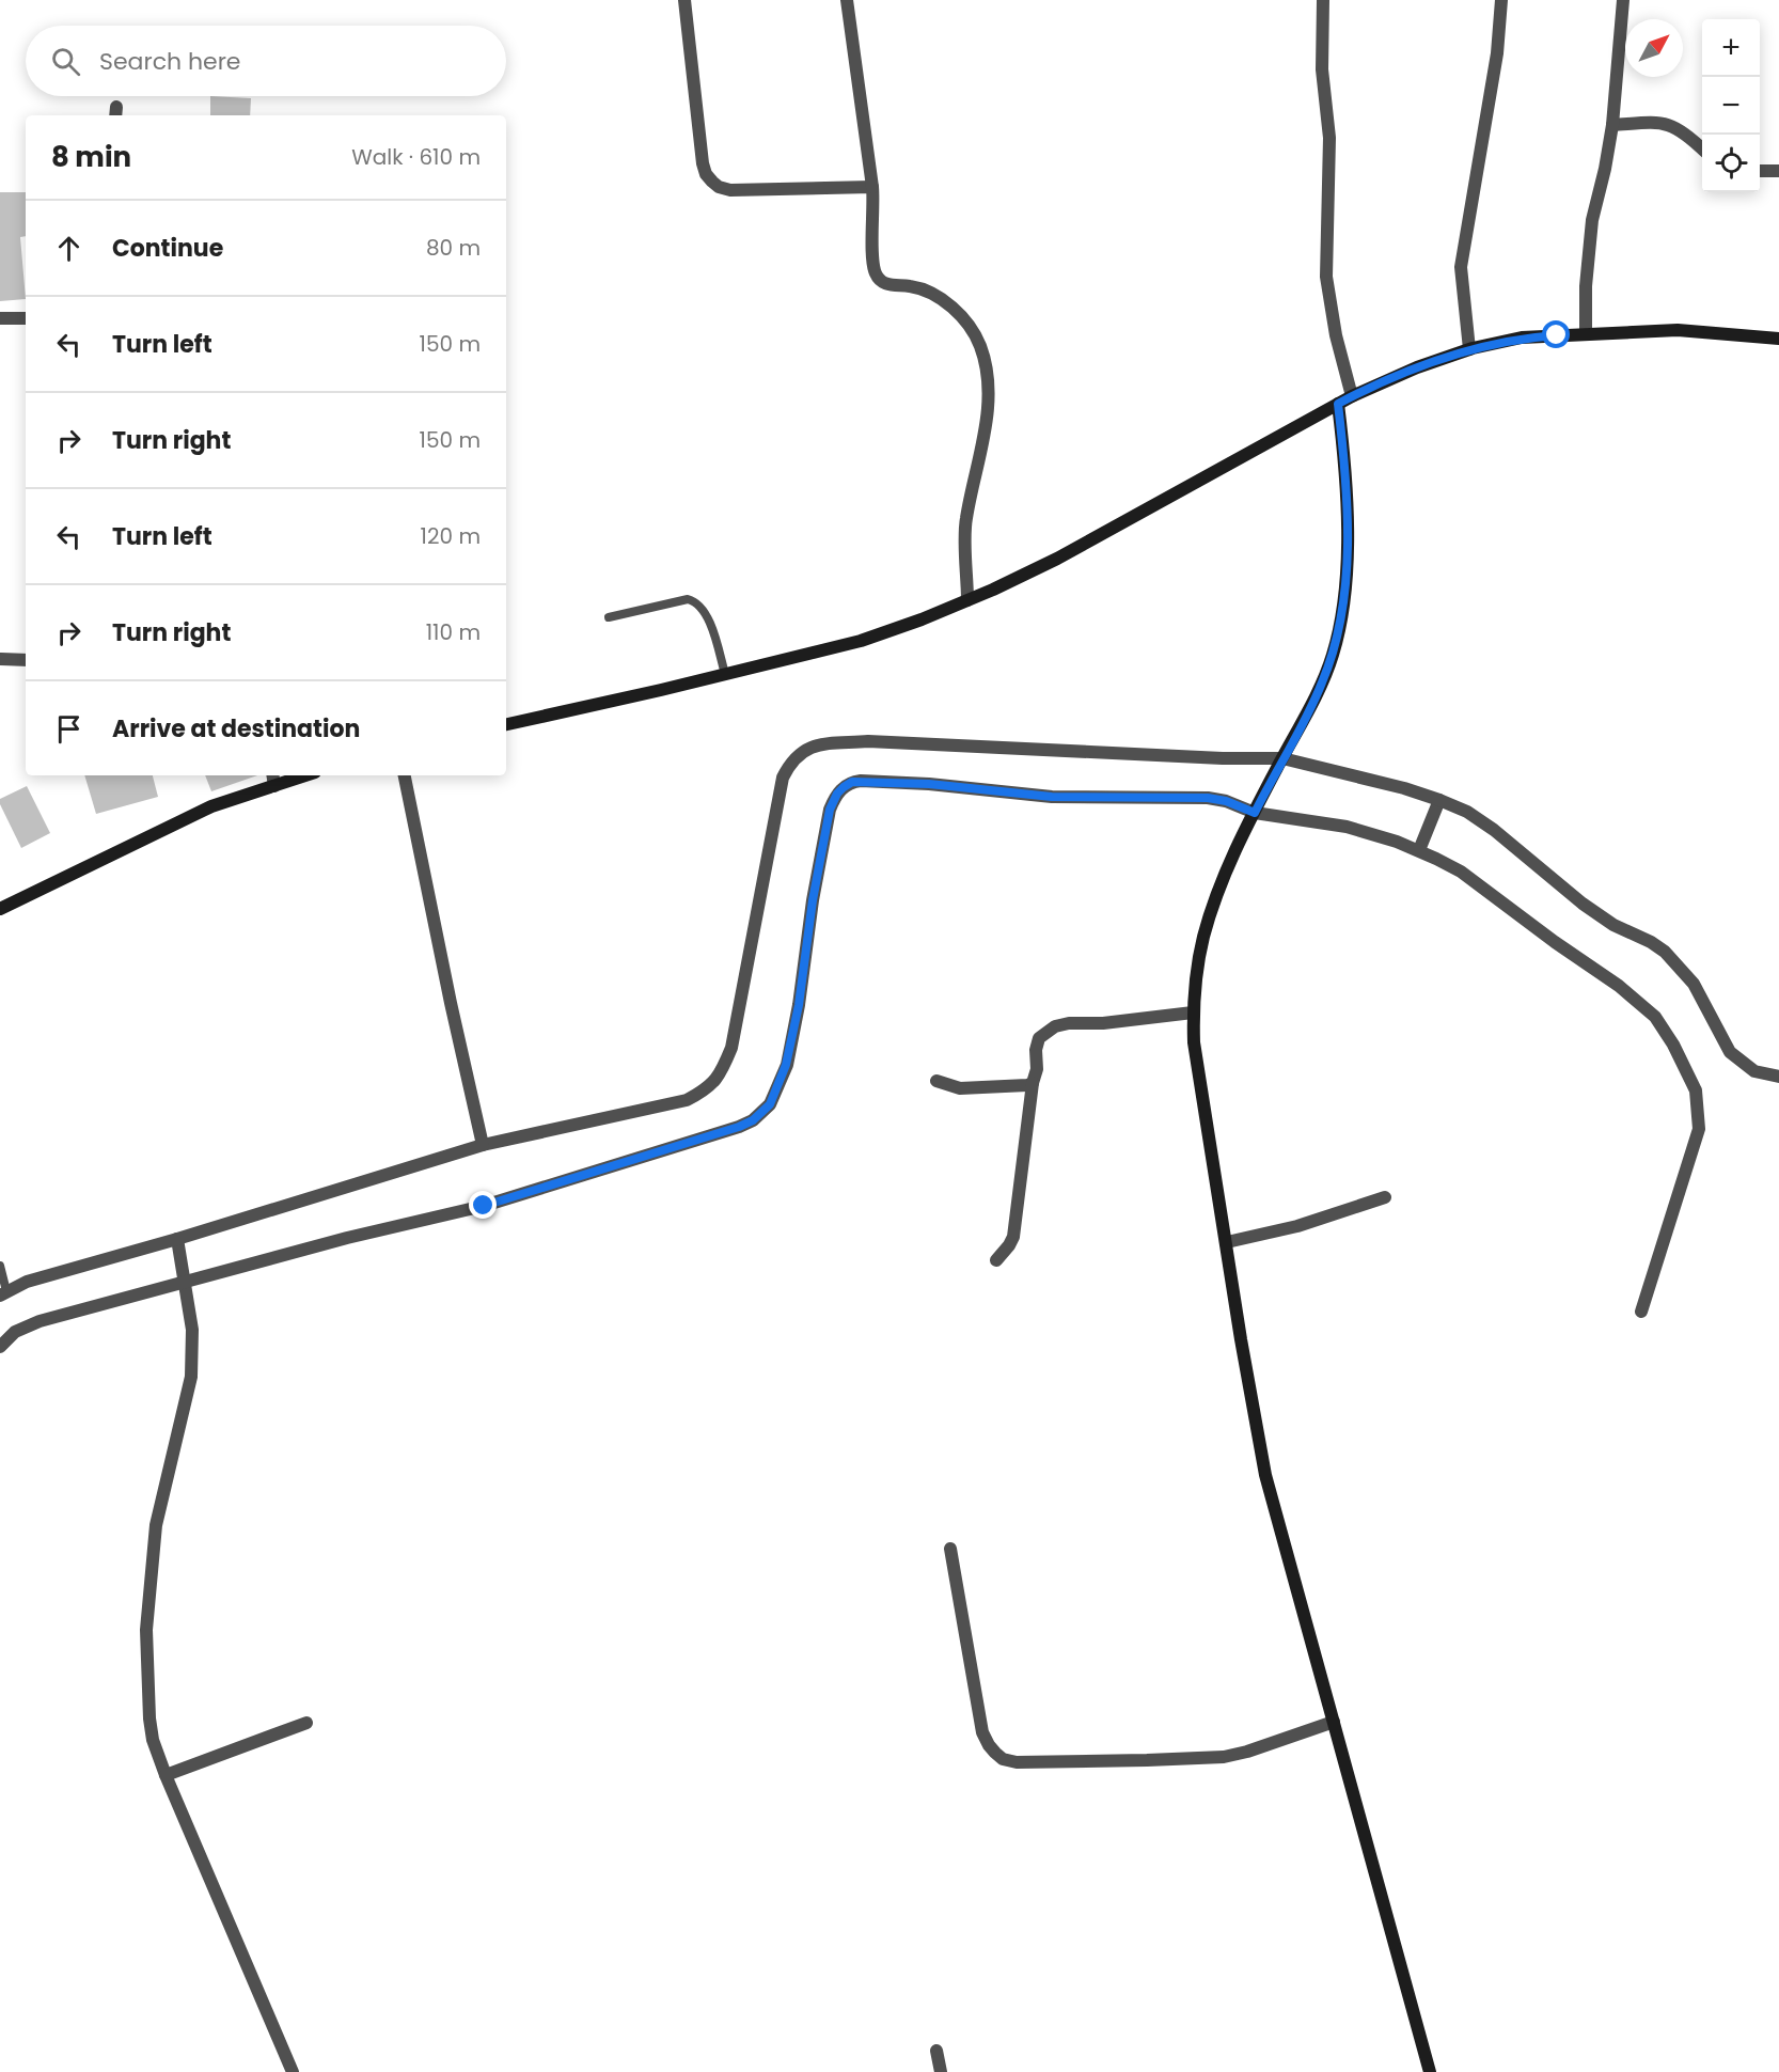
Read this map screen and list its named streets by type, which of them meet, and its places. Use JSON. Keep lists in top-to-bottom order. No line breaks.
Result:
{"north":"top right","page":{"map_buttons":["+","−"],"search":"Search here","heading":["8 min","Walk · 610 m"],"list":[["Continue","80 m"],["Turn left","150 m"],["Turn right","150 m"],["Turn left","120 m"],["Turn right","110 m"],"Arrive at destination"]}}
